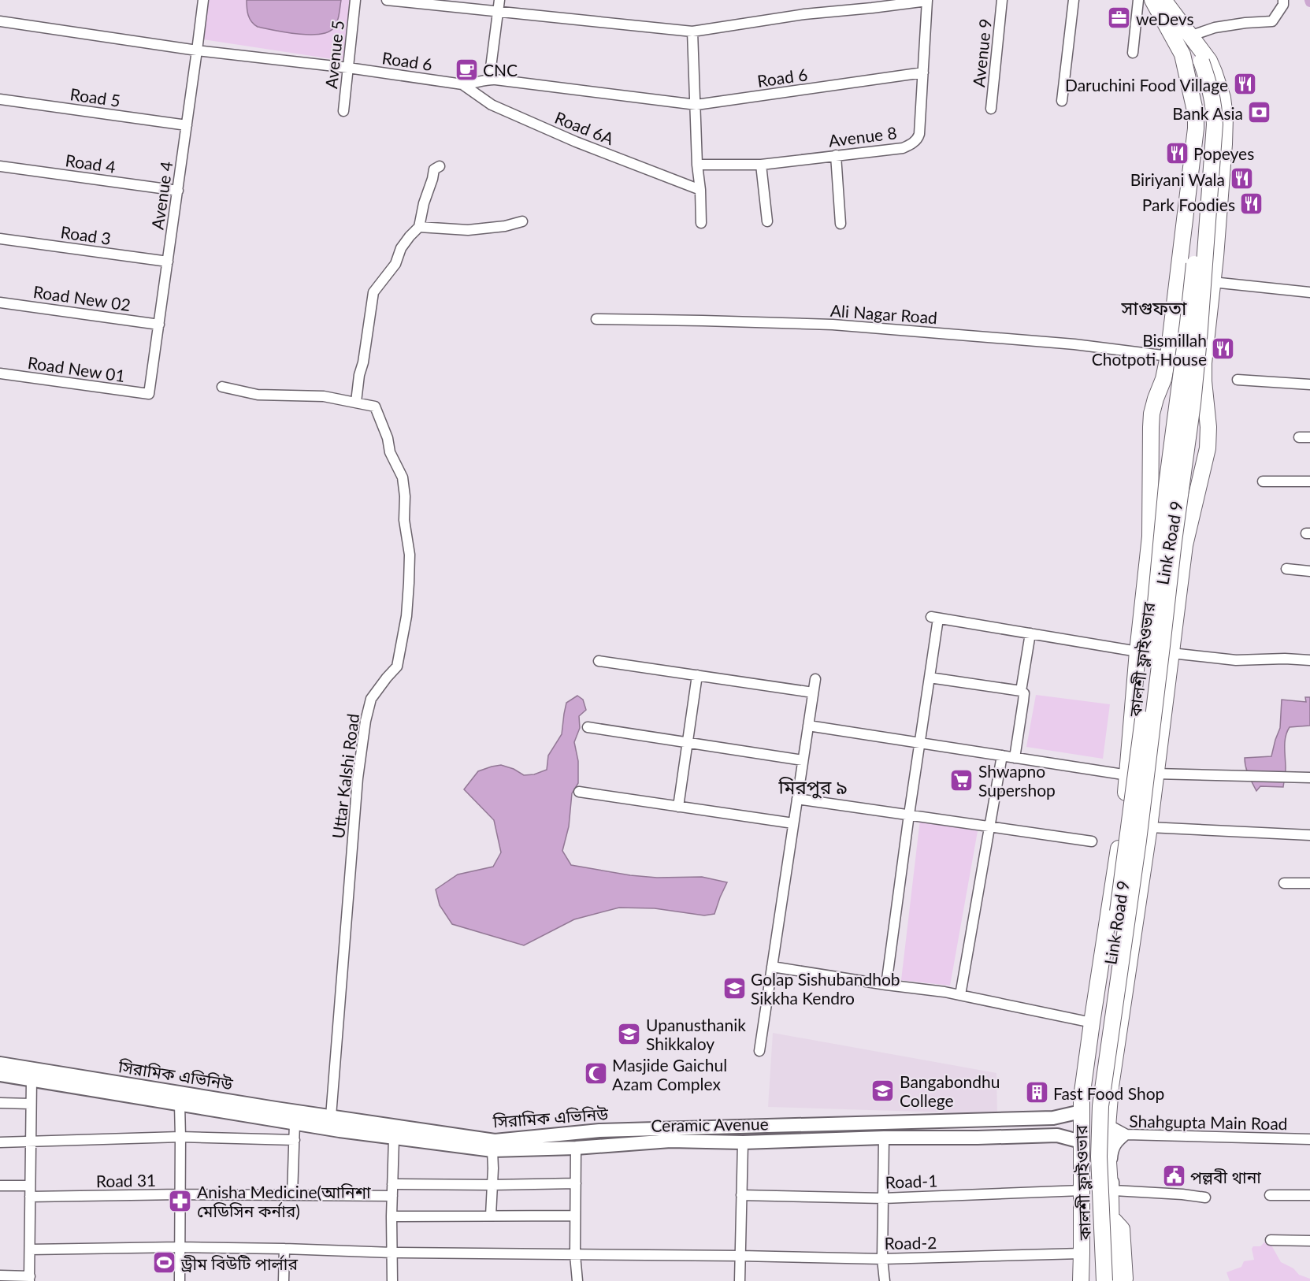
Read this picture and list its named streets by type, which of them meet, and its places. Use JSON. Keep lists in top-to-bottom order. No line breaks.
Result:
{"streets":{"main road":["Link Road 9","কালশী ফ্লাইওভার","সিরামিক এভিনিউ","Ceramic Avenue"],"street":["Avenue 9","Avenue 5","Road 6","Road 5","Road 6A","Avenue 8","Road 4","Avenue 4","Road 3","Road New 02","Ali Nagar Road","Road New 01","Uttar Kalshi Road","Shahgupta Main Road","Road 31","Road-1","Road-2"]},"crossings":[["Avenue 5","Road 6"],["Road 6","Road 6A"],["Road 6","Avenue 8"],["Road 6","Avenue 4"],["Road 5","Avenue 4"],["Road 4","Avenue 4"],["Avenue 4","Road 3"],["Avenue 4","Road New 02"],["Avenue 4","Road New 01"],["Ali Nagar Road","Link Road 9"],["Link Road 9","কালশী ফ্লাইওভার"],["Link Road 9","সিরামিক এভিনিউ"],["Link Road 9","Shahgupta Main Road"],["Link Road 9","Ceramic Avenue"],["Link Road 9","Road-1"],["Link Road 9","Road-2"],["Uttar Kalshi Road","সিরামিক এভিনিউ"],["সিরামিক এভিনিউ","Ceramic Avenue"]],"districts":["সাগুফতা","মিরপুর ৯"],"places":{"office":["weDevs"],"cafe":["CNC"],"restaurant":["Daruchini Food Village","Popeyes","Biriyani Wala","Park Foodies","Bismillah Chotpoti House"],"bank":["Bank Asia"],"supermarket":["Shwapno Supershop"],"school or university":["Golap Sishubandhob Sikkha Kendro","Upanusthanik Shikkaloy","Bangabondhu College"],"mosque":["Masjide Gaichul Azam Complex"],"building":["Fast Food Shop"],"public building":["পল্লবী থানা"],"pharmacy":["Anisha Medicine(আনিশা মেডিসিন কর্নার)"],"sports":["ড্রীম বিউটি পার্লার"]}}
